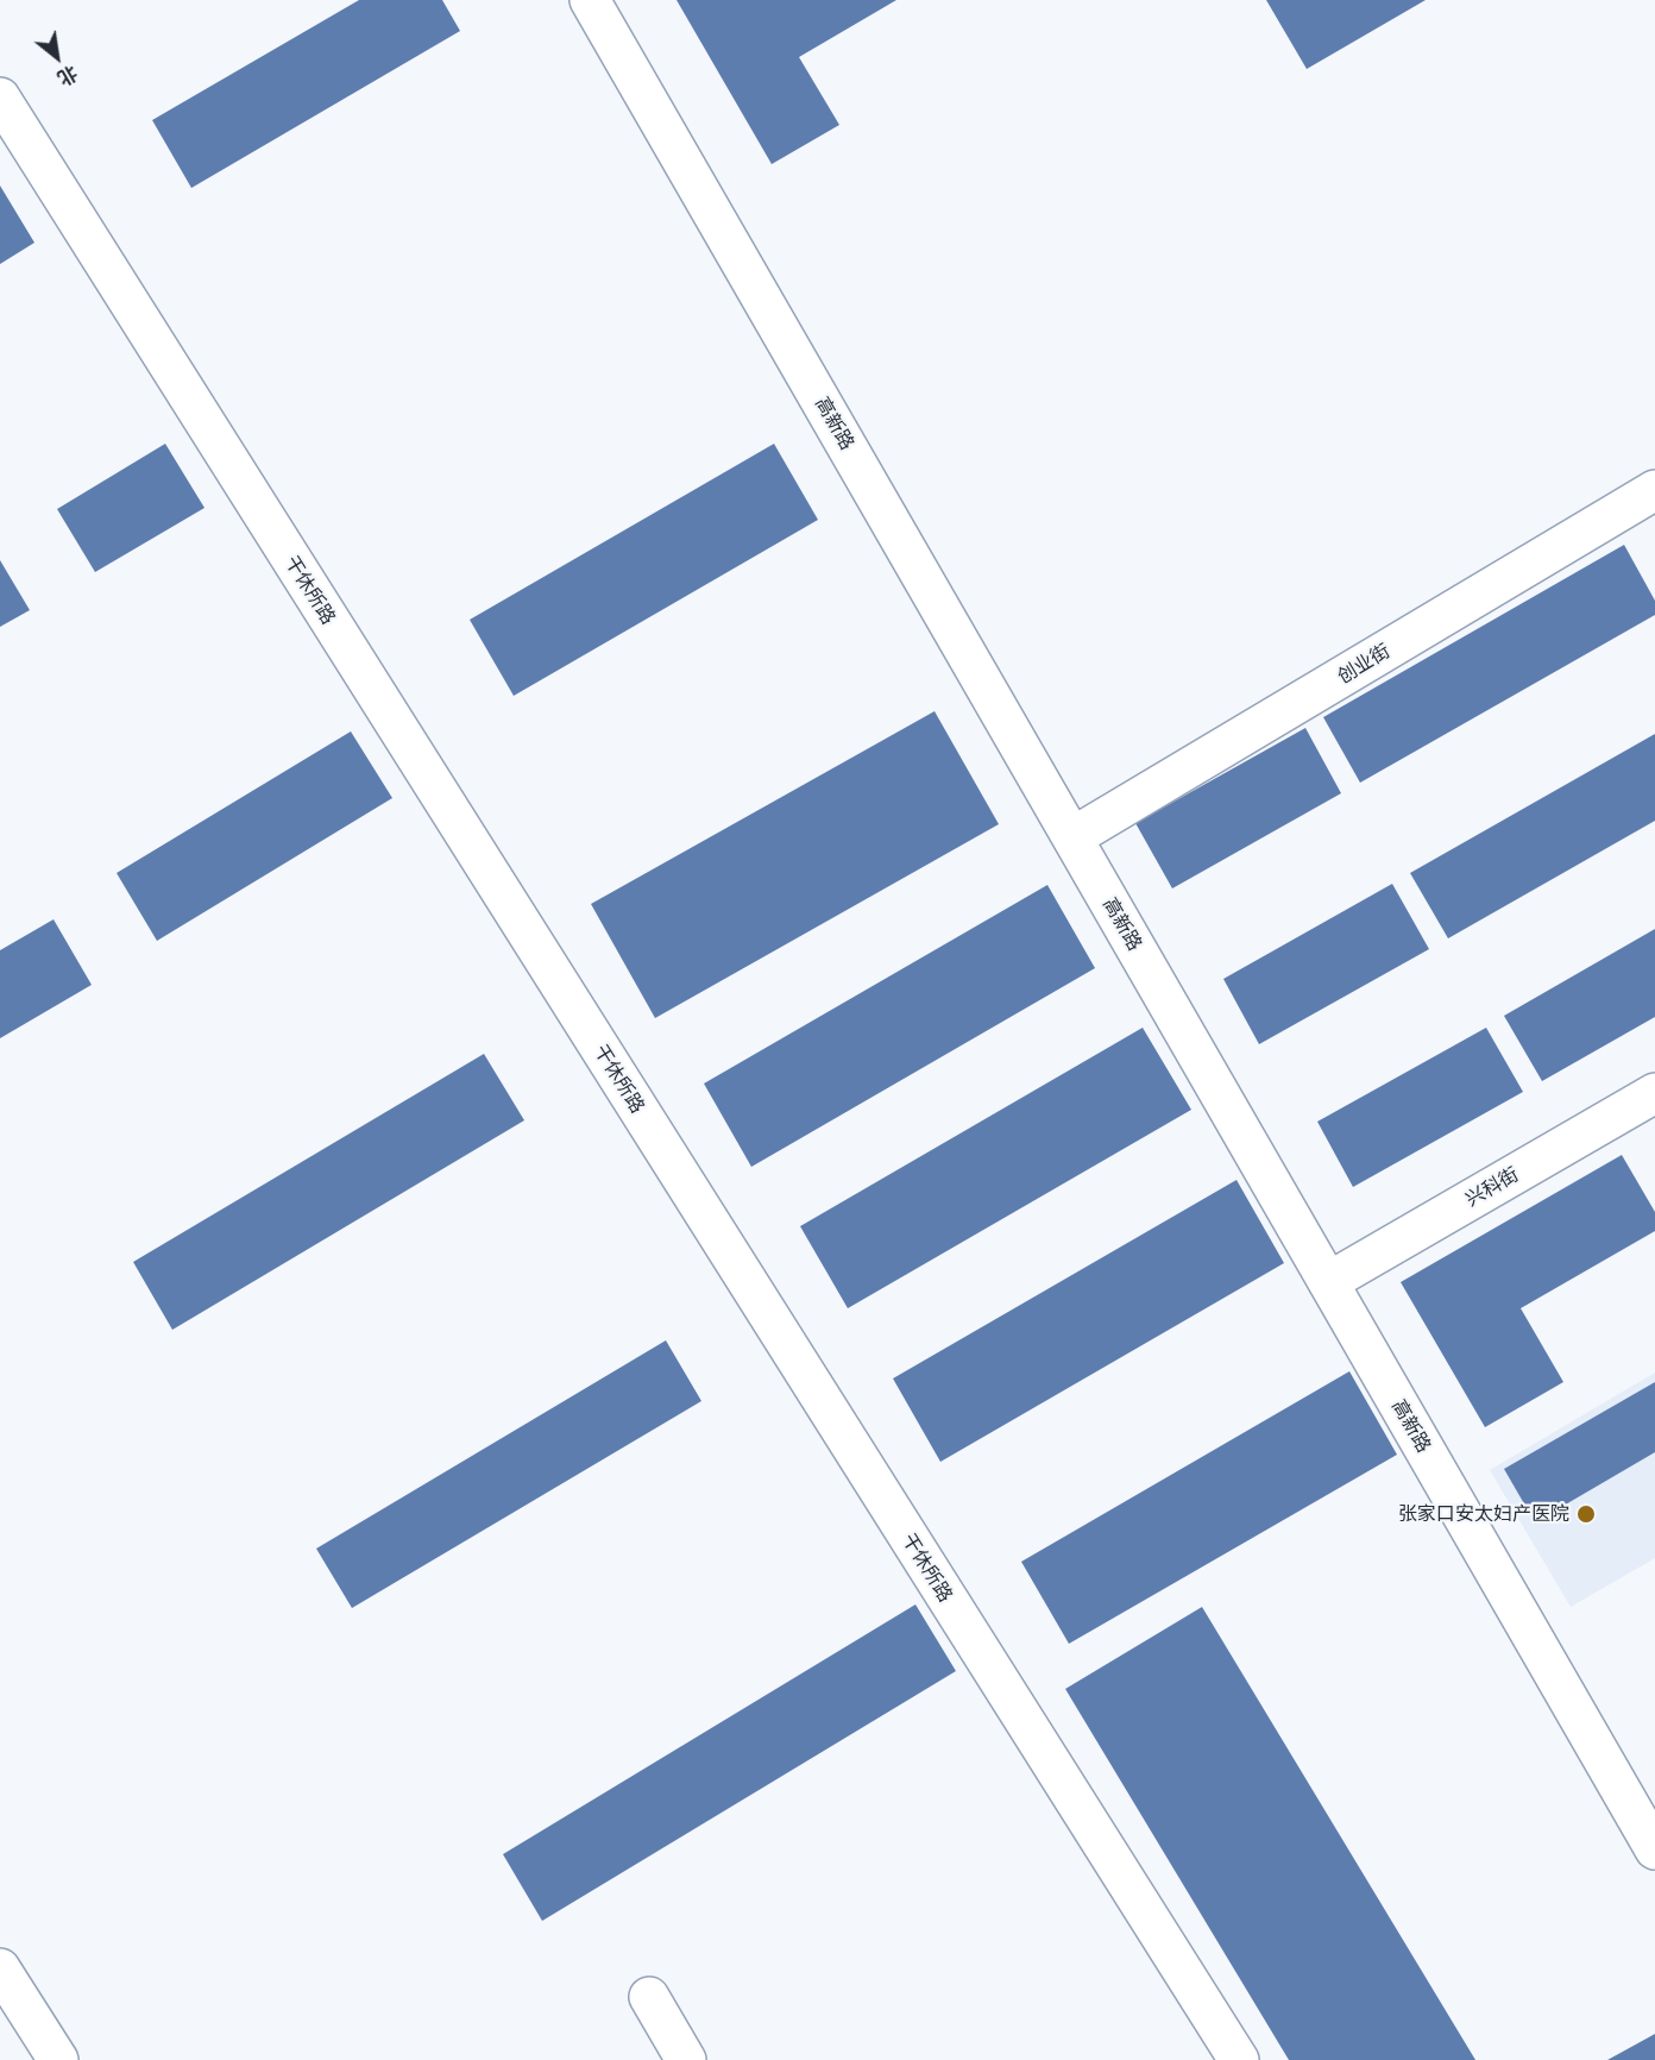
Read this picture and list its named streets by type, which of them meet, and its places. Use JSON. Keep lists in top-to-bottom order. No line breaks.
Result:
{"streets":{"street":["高新路","干休所路","创业街","兴科街"]},"crossings":[["高新路","创业街"],["高新路","兴科街"]],"places":["张家口安太妇产医院"],"north":"bottom right"}
